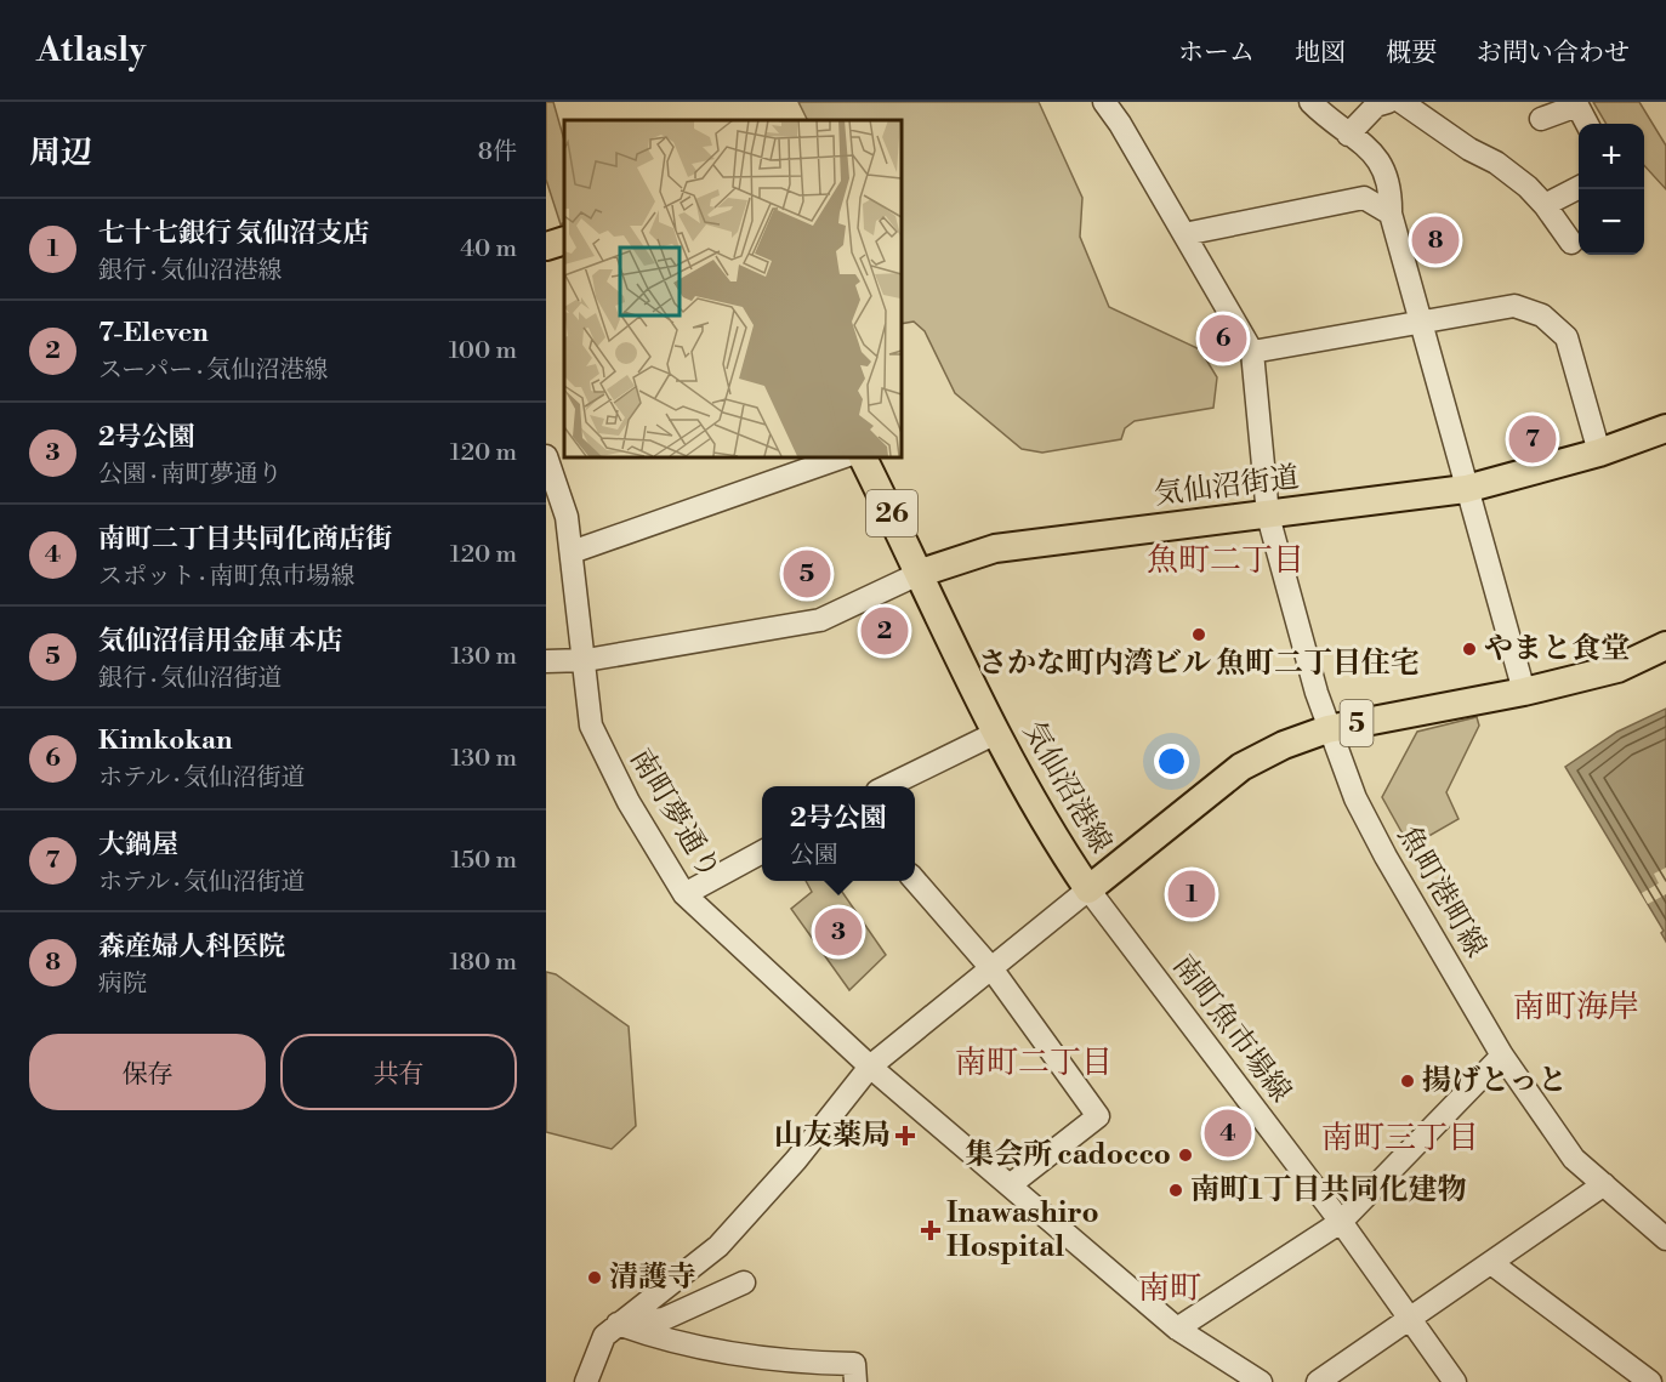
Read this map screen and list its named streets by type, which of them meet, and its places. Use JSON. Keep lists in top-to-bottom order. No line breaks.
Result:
{"streets":{"main road":["気仙沼街道","26","5","気仙沼港線"],"street":["南町夢通り","魚町港町線","南町魚市場線"]},"crossings":[["気仙沼街道","26"],["気仙沼街道","気仙沼港線"],["気仙沼街道","魚町港町線"],["26","気仙沼港線"],["気仙沼港線","魚町港町線"],["気仙沼港線","南町魚市場線"]],"districts":["魚町二丁目","南町海岸","南町二丁目","南町三丁目","南町"],"places":{"other":["さかな町内湾ビル 魚町二丁目住宅","やまと食堂","揚げとっと","集会所 cadocco","南町1丁目共同化建物","清護寺"],"health":["山友薬局","Inawashiro Hospital"]},"page":{"header":"Atlasly","nav":["ホーム","地図","概要","お問い合わせ"],"heading":["周辺","8件"],"map_buttons":["+","−"],"list":[{"mark":"1","name":"七十七銀行 気仙沼支店","note":"銀行 · 気仙沼港線","value":"40 m"},{"mark":"2","name":"7-Eleven","note":"スーパー · 気仙沼港線","value":"100 m"},{"mark":"3","name":"2号公園","note":"公園 · 南町夢通り","value":"120 m"},{"mark":"4","name":"南町二丁目共同化商店街","note":"スポット · 南町魚市場線","value":"120 m"},{"mark":"5","name":"気仙沼信用金庫 本店","note":"銀行 · 気仙沼街道","value":"130 m"},{"mark":"6","name":"Kimkokan","note":"ホテル · 気仙沼街道","value":"130 m"},{"mark":"7","name":"大鍋屋","note":"ホテル · 気仙沼街道","value":"150 m"},{"mark":"8","name":"森産婦人科医院","note":"病院","value":"180 m"}],"pins":["8","6","7","5","2","1","3","4"],"popup":["2号公園","公園"],"buttons":["保存","共有"]}}
